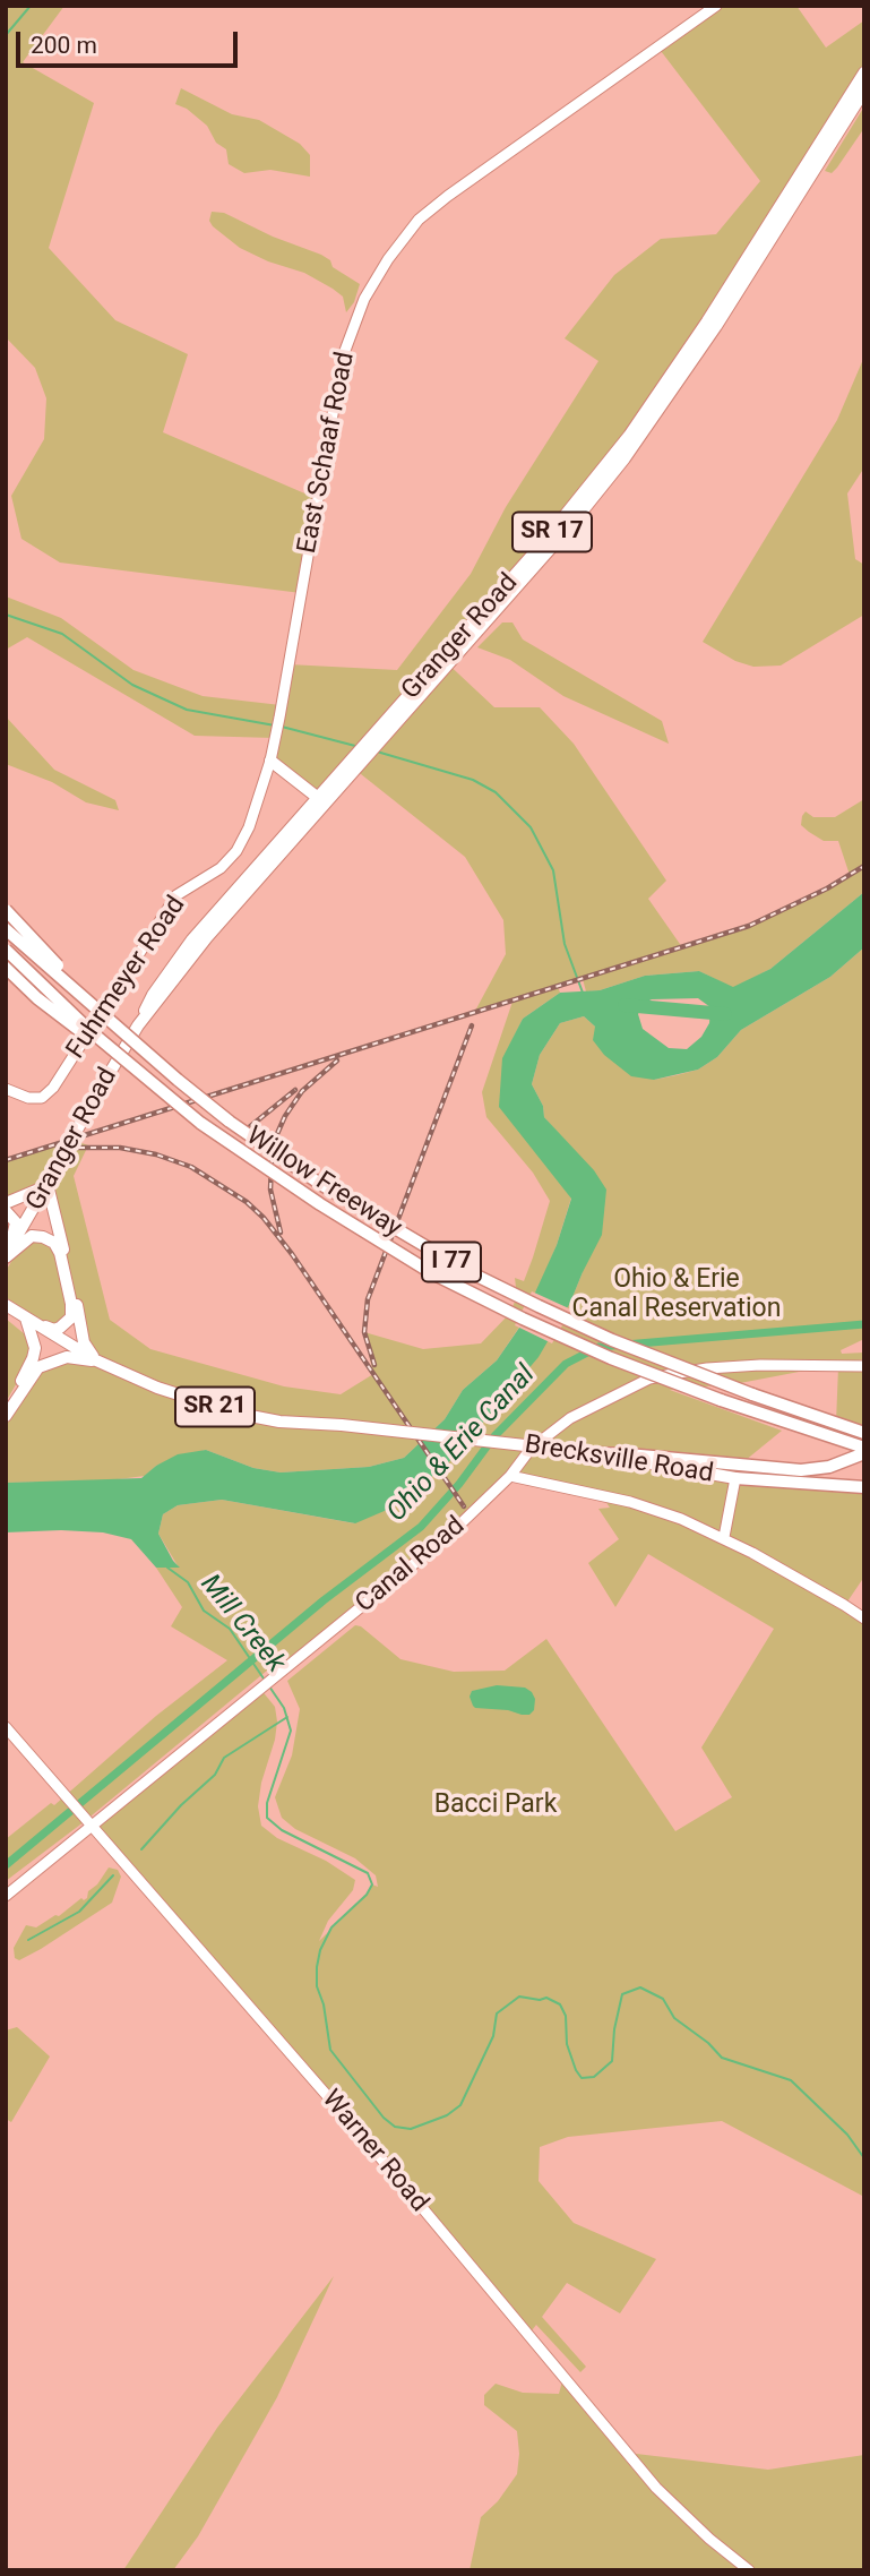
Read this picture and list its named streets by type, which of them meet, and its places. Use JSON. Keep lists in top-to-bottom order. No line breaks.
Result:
{"streets":{"highway":["Willow Freeway","I 77"],"main road":["SR 17","Granger Road","SR 21","Brecksville Road"],"street":["East Schaaf Road","Fuhrmeyer Road","Canal Road","Warner Road"]},"crossings":[["East Schaaf Road","Fuhrmeyer Road"],["Canal Road","Warner Road"]],"water":["Ohio & Erie Canal","Mill Creek"],"parks":["Ohio & Erie Canal Reservation","Bacci Park"],"scale_bar":"200 m"}
